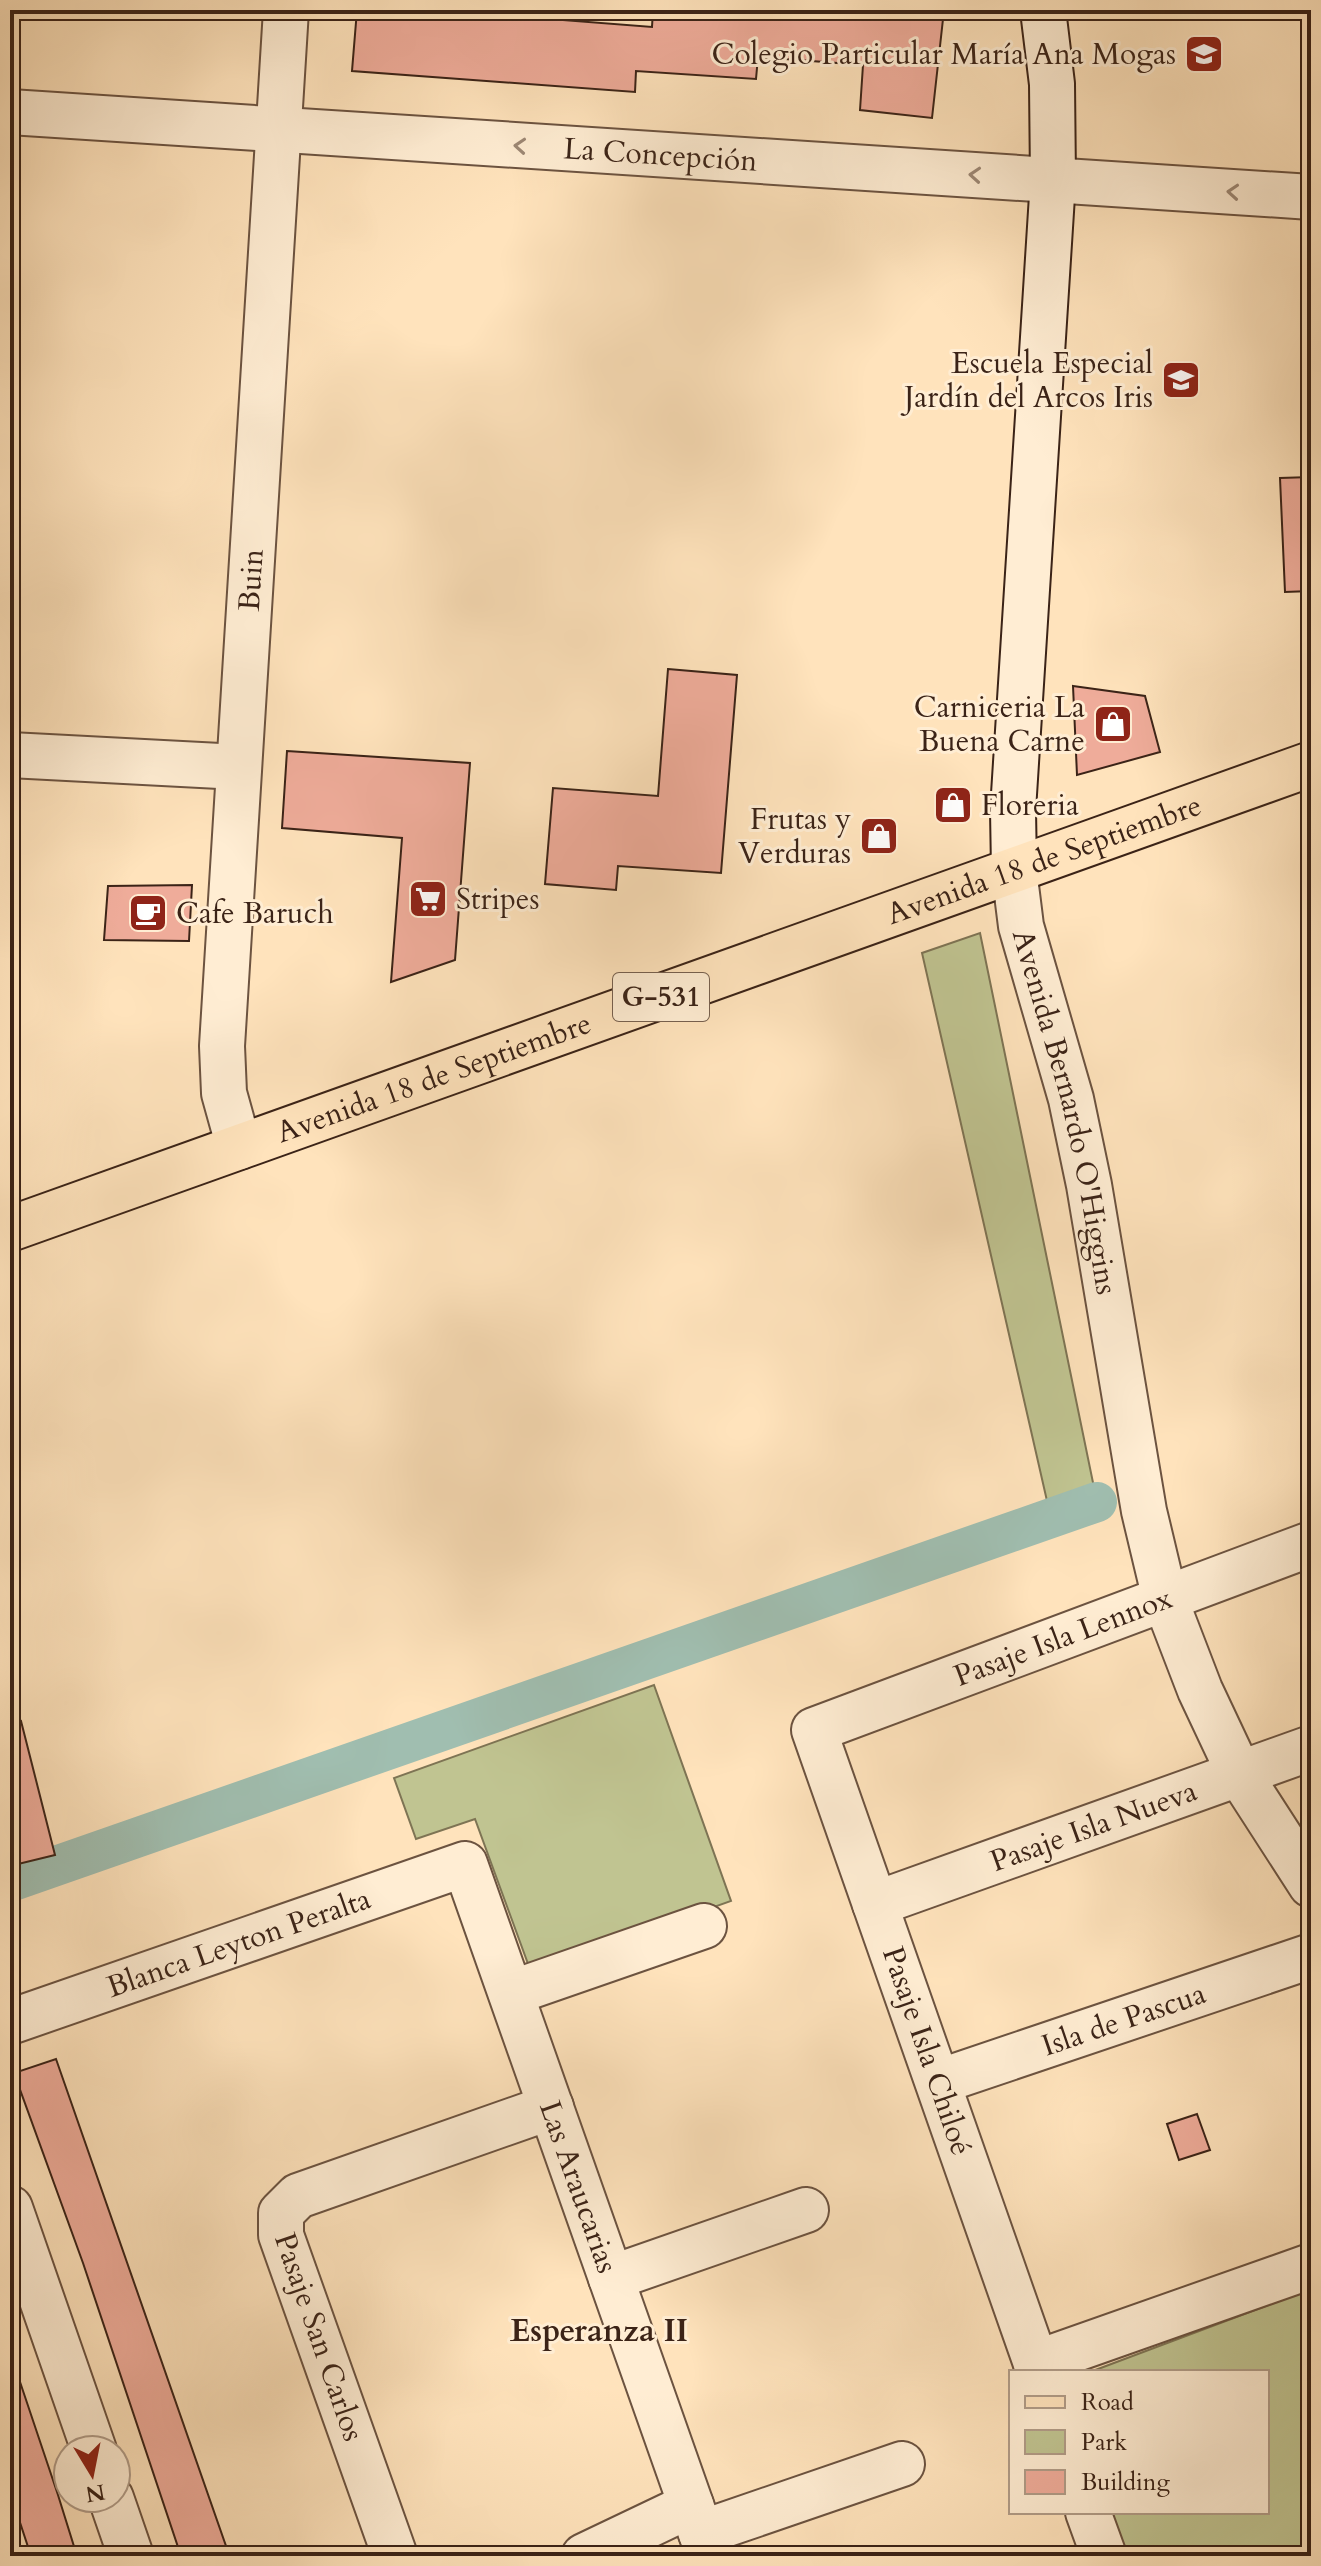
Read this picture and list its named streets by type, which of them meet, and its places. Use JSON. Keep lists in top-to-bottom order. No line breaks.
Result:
{"streets":{"main road":["Avenida 18 de Septiembre","G-531"],"street":["La Concepción","Buin","Avenida Bernardo O'Higgins","Pasaje Isla Lennox","Pasaje Isla Nueva","Blanca Leyton Peralta","Isla de Pascua","Pasaje Isla Chiloé","Las Araucarias","Pasaje San Carlos"]},"crossings":[["La Concepción","Buin"],["La Concepción","Avenida Bernardo O'Higgins"],["Buin","Avenida 18 de Septiembre"],["Avenida 18 de Septiembre","Avenida Bernardo O'Higgins"],["Avenida Bernardo O'Higgins","Pasaje Isla Lennox"],["Avenida Bernardo O'Higgins","Pasaje Isla Nueva"],["Pasaje Isla Lennox","Pasaje Isla Chiloé"],["Pasaje Isla Nueva","Pasaje Isla Chiloé"],["Blanca Leyton Peralta","Las Araucarias"],["Isla de Pascua","Pasaje Isla Chiloé"],["Las Araucarias","Pasaje San Carlos"]],"one_way":["La Concepción"],"districts":["Esperanza II"],"places":{"school or university":["Colegio Particular María Ana Mogas","Escuela Especial Jardín del Arcos Iris"],"shop":["Carniceria La Buena Carne","Floreria","Frutas y Verduras"],"supermarket":["Stripes"],"cafe":["Cafe Baruch"]},"legend":["Road","Park","Building"],"north":"bottom"}
